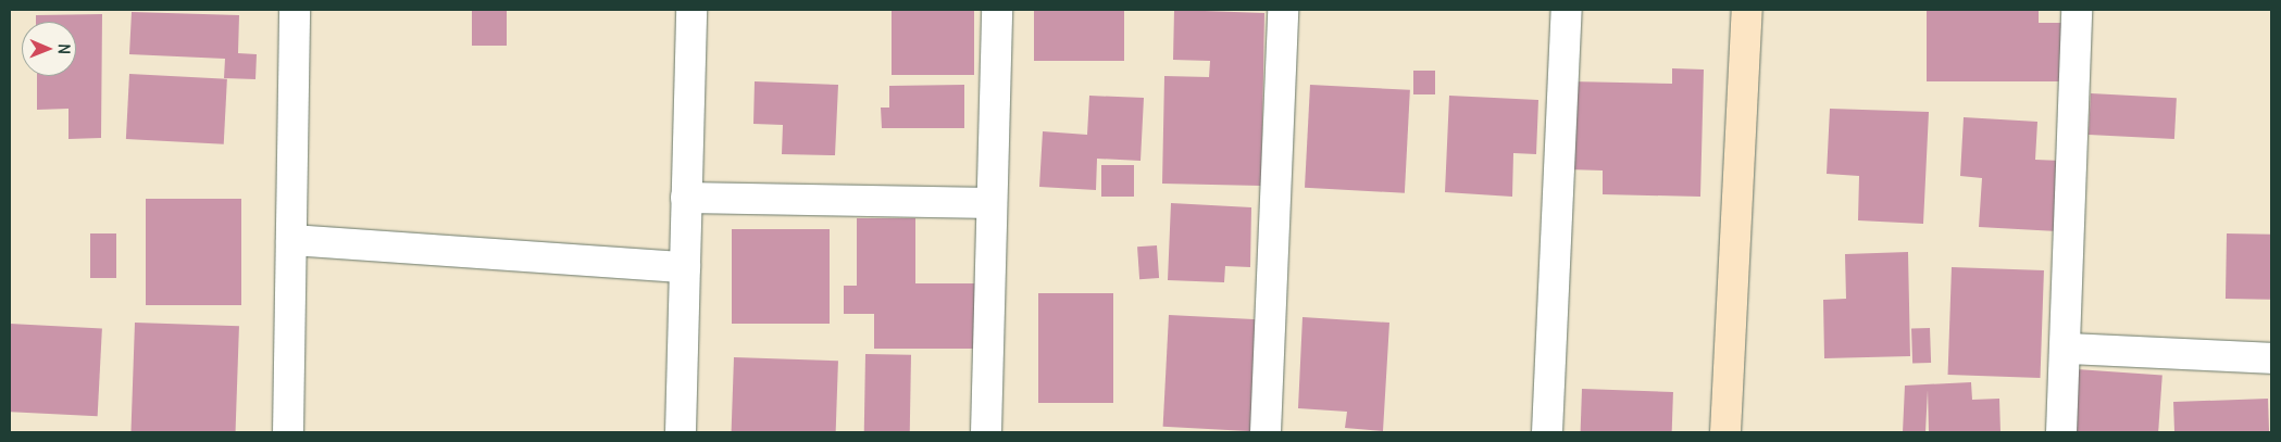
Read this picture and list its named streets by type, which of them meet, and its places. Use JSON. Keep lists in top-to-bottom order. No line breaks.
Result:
{"north":"right"}
